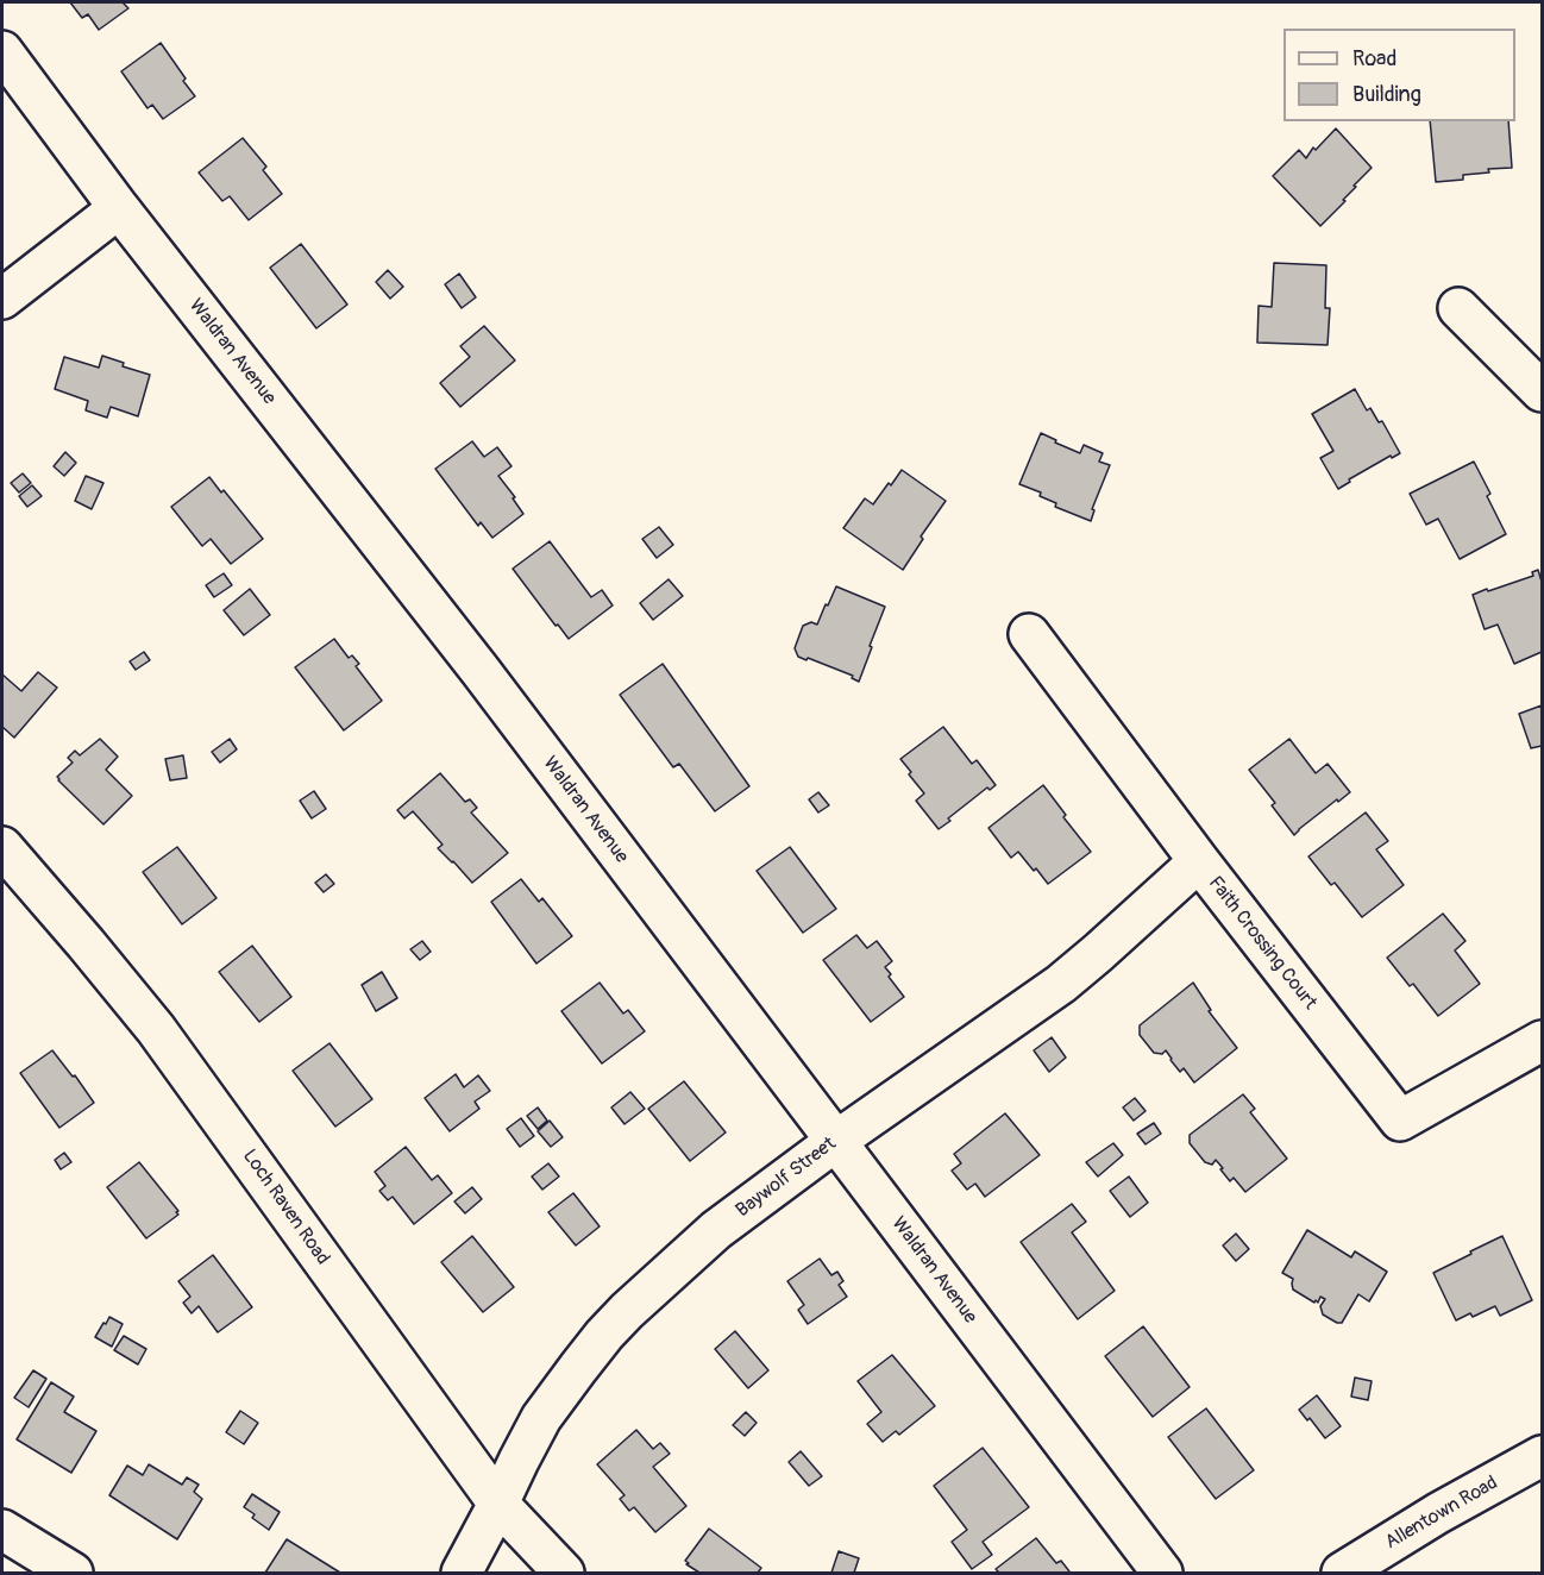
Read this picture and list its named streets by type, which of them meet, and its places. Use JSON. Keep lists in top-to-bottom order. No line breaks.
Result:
{"streets":{"street":["Waldran Avenue","Faith Crossing Court","Baywolf Street","Loch Raven Road","Allentown Road"]},"crossings":[["Waldran Avenue","Baywolf Street"],["Faith Crossing Court","Baywolf Street"],["Baywolf Street","Loch Raven Road"]],"legend":["Road","Building"]}
